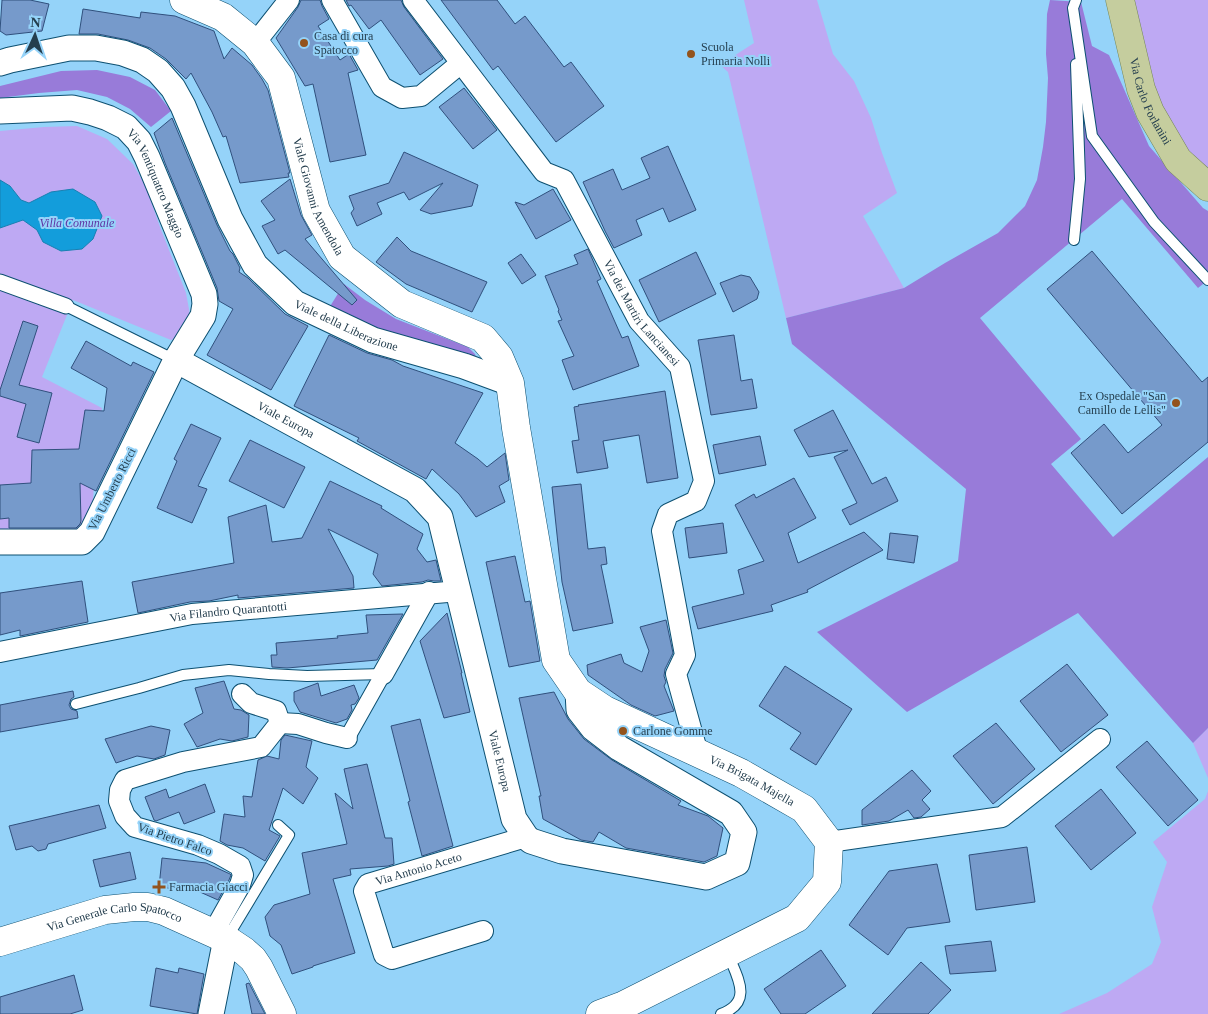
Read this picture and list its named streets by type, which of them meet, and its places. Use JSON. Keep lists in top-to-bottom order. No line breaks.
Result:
{"streets":{"main road":["Via Carlo Forlanini","Viale Giovanni Amendola","Via Brigata Majella","Via Generale Carlo Spatocco"],"street":["Via Ventiquattro Maggio","Via dei Martiri Lancianesi","Viale della Liberazione","Viale Europa","Via Umberto Ricci","Via Filandro Quarantotti","Via Pietro Falco","Via Antonio Aceto"]},"crossings":[["Via Ventiquattro Maggio","Viale Europa"],["Via Ventiquattro Maggio","Via Umberto Ricci"],["Viale Giovanni Amendola","Viale della Liberazione"],["Via dei Martiri Lancianesi","Via Brigata Majella"],["Viale Europa","Via Umberto Ricci"],["Viale Europa","Via Filandro Quarantotti"],["Viale Europa","Via Antonio Aceto"],["Via Pietro Falco","Via Generale Carlo Spatocco"]],"parks":["Villa Comunale"],"places":{"other":["Casa di cura Spatocco","Scuola Primaria Nolli","Ex Ospedale \"San Camillo de Lellis\"","Carlone Gomme"],"health":["Farmacia Giacci"]},"north":"top"}
